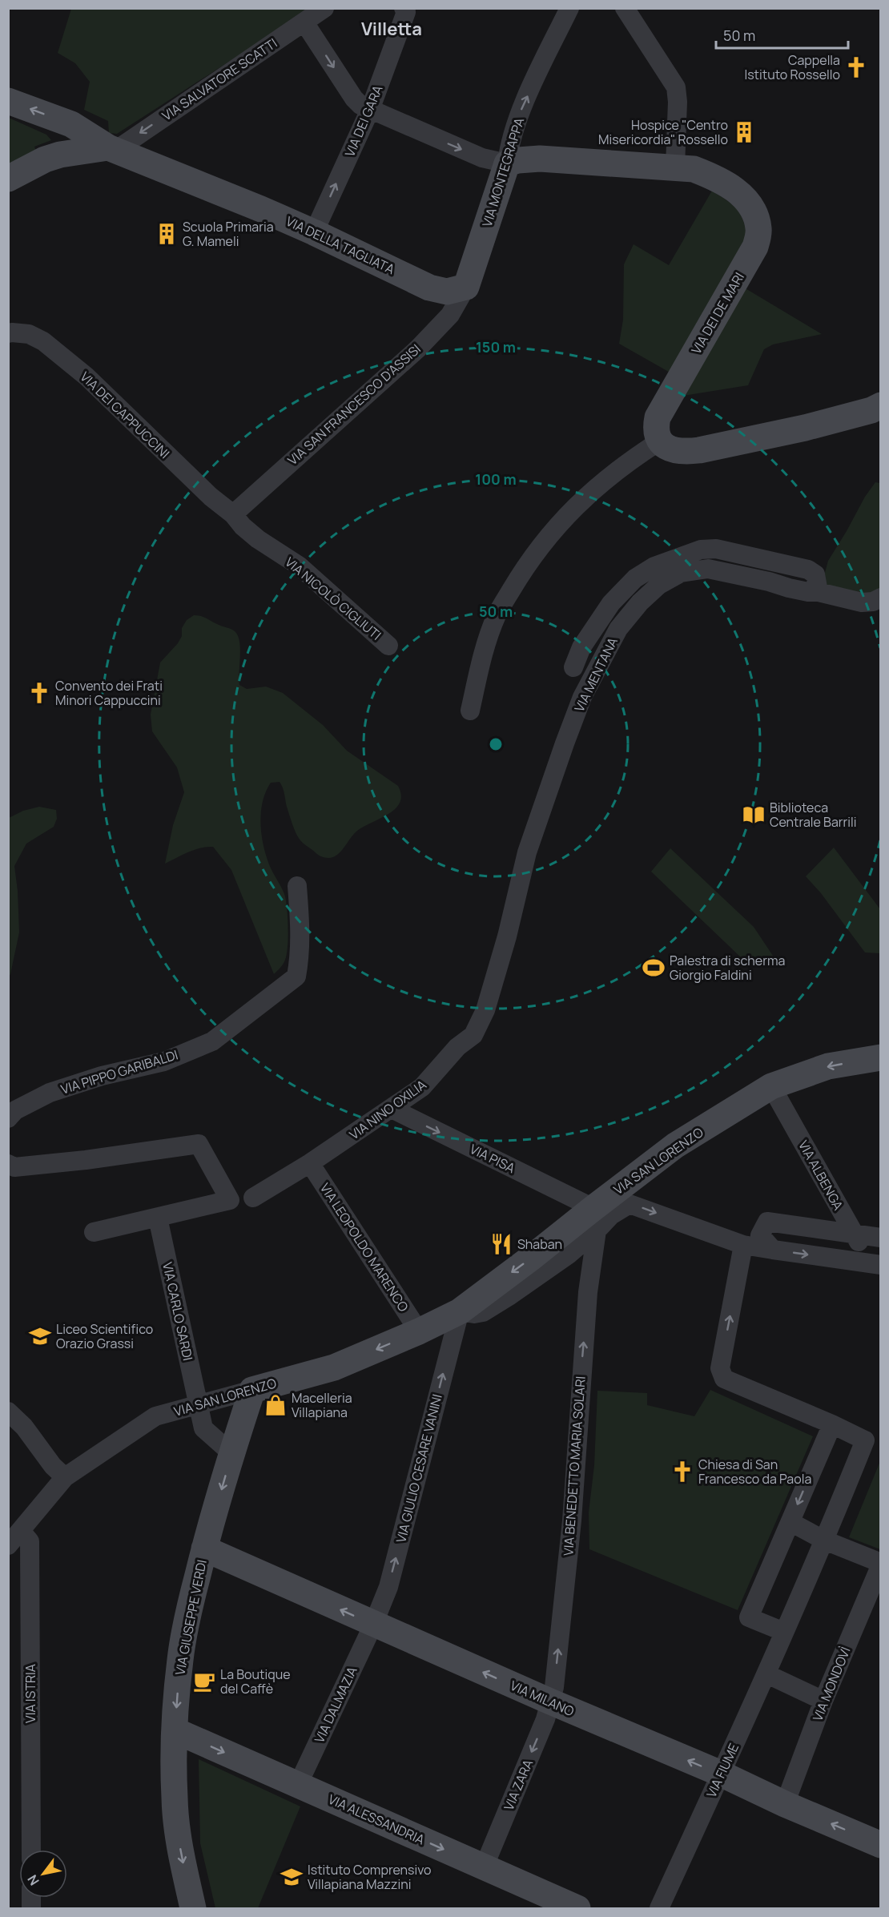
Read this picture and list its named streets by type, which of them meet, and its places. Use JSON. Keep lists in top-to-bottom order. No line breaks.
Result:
{"streets":{"street":["VIA SALVATORE SCATTI","VIA DEI GARA","VIA MONTEGRAPPA","VIA DELLA TAGLIATA","VIA DEI DE MARI","VIA SAN FRANCESCO D'ASSISI","VIA DEI CAPPUCCINI","VIA NICOLÒ CIGLIUTI","VIA MENTANA","VIA PIPPO GARIBALDI","VIA NINO OXILIA","VIA PISA","VIA SAN LORENZO","VIA ALBENGA","VIA LEOPOLDO MARENCO","VIA CARLO SARDI","VIA BENEDETTO MARIA SOLARI","VIA GIULIO CESARE VANINI","VIA GIUSEPPE VERDI","VIA MONDOVÌ","VIA ISTRIA","VIA MILANO","VIA DALMAZIA","VIA FIUME","VIA ZARA","VIA ALESSANDRIA"]},"crossings":[["VIA SALVATORE SCATTI","VIA DELLA TAGLIATA"],["VIA DEI GARA","VIA DELLA TAGLIATA"],["VIA MONTEGRAPPA","VIA DELLA TAGLIATA"],["VIA MONTEGRAPPA","VIA DEI DE MARI"],["VIA MONTEGRAPPA","VIA SAN FRANCESCO D'ASSISI"],["VIA DELLA TAGLIATA","VIA SAN FRANCESCO D'ASSISI"],["VIA SAN FRANCESCO D'ASSISI","VIA DEI CAPPUCCINI"],["VIA SAN FRANCESCO D'ASSISI","VIA NICOLÒ CIGLIUTI"],["VIA DEI CAPPUCCINI","VIA NICOLÒ CIGLIUTI"],["VIA MENTANA","VIA NINO OXILIA"],["VIA NINO OXILIA","VIA PISA"],["VIA NINO OXILIA","VIA LEOPOLDO MARENCO"],["VIA PISA","VIA SAN LORENZO"],["VIA PISA","VIA BENEDETTO MARIA SOLARI"],["VIA SAN LORENZO","VIA ALBENGA"],["VIA SAN LORENZO","VIA LEOPOLDO MARENCO"],["VIA SAN LORENZO","VIA CARLO SARDI"],["VIA SAN LORENZO","VIA BENEDETTO MARIA SOLARI"],["VIA SAN LORENZO","VIA GIULIO CESARE VANINI"],["VIA SAN LORENZO","VIA GIUSEPPE VERDI"],["VIA SAN LORENZO","VIA ISTRIA"],["VIA CARLO SARDI","VIA GIUSEPPE VERDI"],["VIA BENEDETTO MARIA SOLARI","VIA MILANO"],["VIA BENEDETTO MARIA SOLARI","VIA ZARA"],["VIA GIULIO CESARE VANINI","VIA MILANO"],["VIA GIULIO CESARE VANINI","VIA DALMAZIA"],["VIA GIUSEPPE VERDI","VIA MILANO"],["VIA GIUSEPPE VERDI","VIA ALESSANDRIA"],["VIA MONDOVÌ","VIA MILANO"],["VIA MILANO","VIA DALMAZIA"],["VIA MILANO","VIA FIUME"],["VIA MILANO","VIA ZARA"],["VIA DALMAZIA","VIA ALESSANDRIA"],["VIA ZARA","VIA ALESSANDRIA"]],"one_way":["VIA SALVATORE SCATTI","VIA DEI GARA","VIA MONTEGRAPPA","VIA PISA","VIA BENEDETTO MARIA SOLARI","VIA GIULIO CESARE VANINI","VIA GIUSEPPE VERDI","VIA MILANO","VIA ZARA","VIA ALESSANDRIA"],"districts":["Villetta"],"places":{"church":["Cappella Istituto Rossello","Convento dei Frati Minori Cappuccini","Chiesa di San Francesco da Paola"],"building":["Hospice \"Centro Misericordia\" Rossello","Scuola Primaria G. Mameli"],"library":["Biblioteca Centrale Barrili"],"sports":["Palestra di scherma Giorgio Faldini"],"restaurant":["Shaban"],"school or university":["Liceo Scientifico Orazio Grassi","Istituto Comprensivo Villapiana Mazzini"],"shop":["Macelleria Villapiana"],"cafe":["La Boutique del Caffè"]},"scale_bar":"50 m","north":"bottom left","rings":["150 m","100 m","50 m"]}
